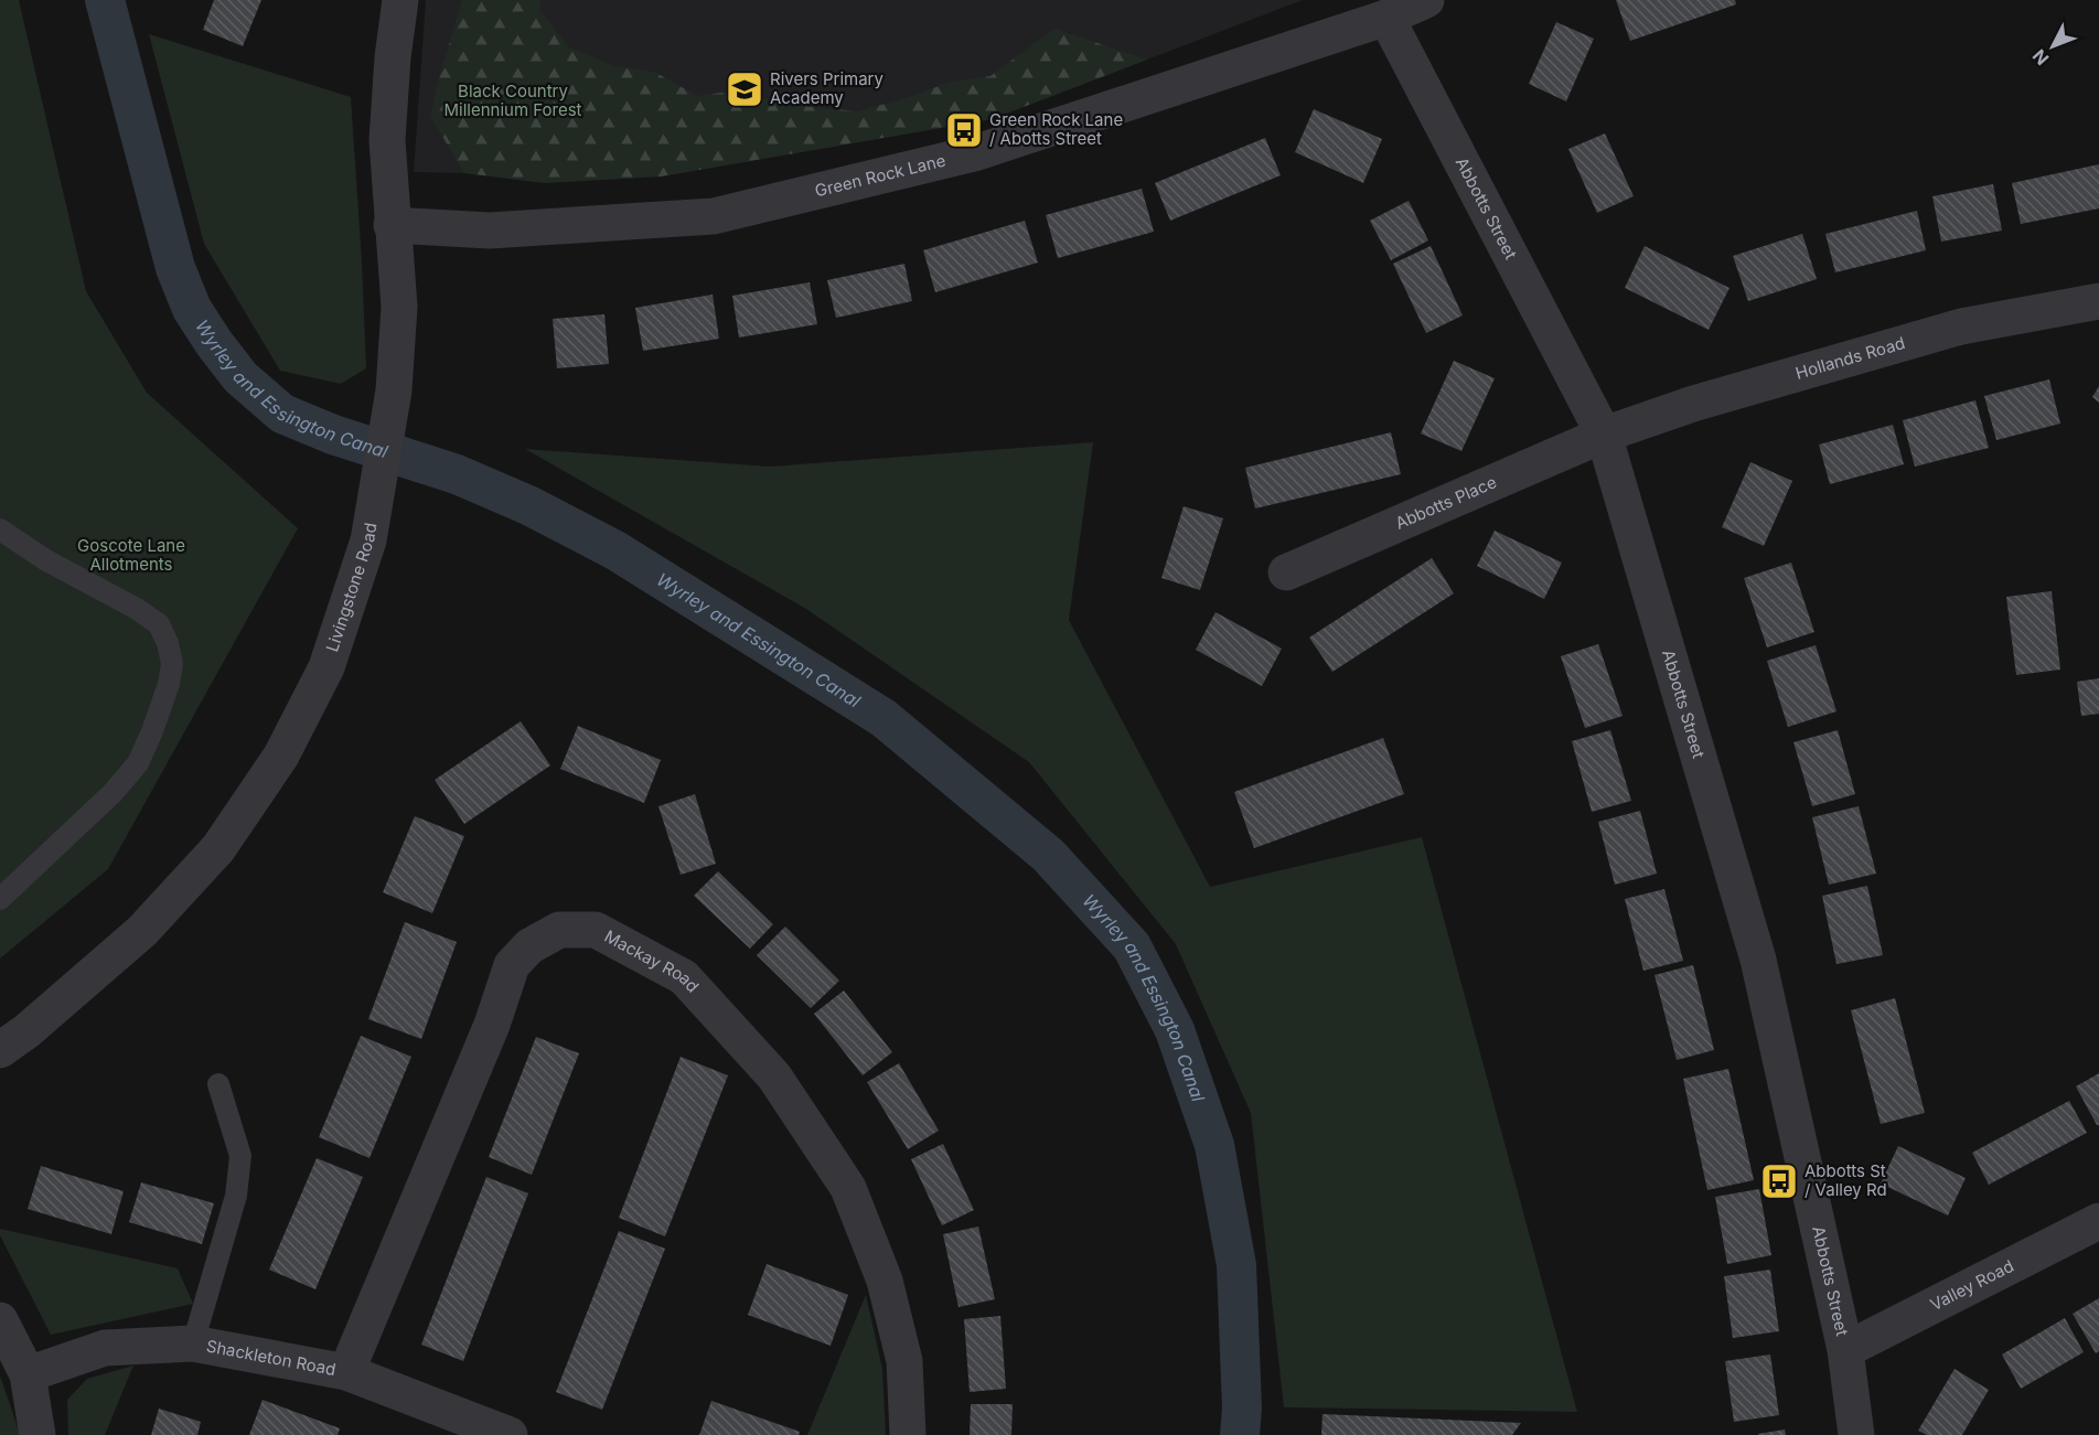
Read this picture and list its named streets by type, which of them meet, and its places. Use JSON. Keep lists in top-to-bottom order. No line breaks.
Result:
{"streets":{"street":["Green Rock Lane","Abbotts Street","Hollands Road","Abbotts Place","Livingstone Road","Mackay Road","Valley Road","Shackleton Road"]},"crossings":[["Green Rock Lane","Abbotts Street"],["Green Rock Lane","Livingstone Road"],["Abbotts Street","Hollands Road"],["Abbotts Street","Abbotts Place"],["Abbotts Street","Valley Road"],["Hollands Road","Abbotts Place"],["Mackay Road","Shackleton Road"]],"water":["Wyrley and Essington Canal"],"parks":["Black Country Millennium Forest","Goscote Lane Allotments"],"places":{"school or university":["Rivers Primary Academy"],"bus stop":["Green Rock Lane / Abotts Street","Abbotts St / Valley Rd"]},"north":"bottom left"}
